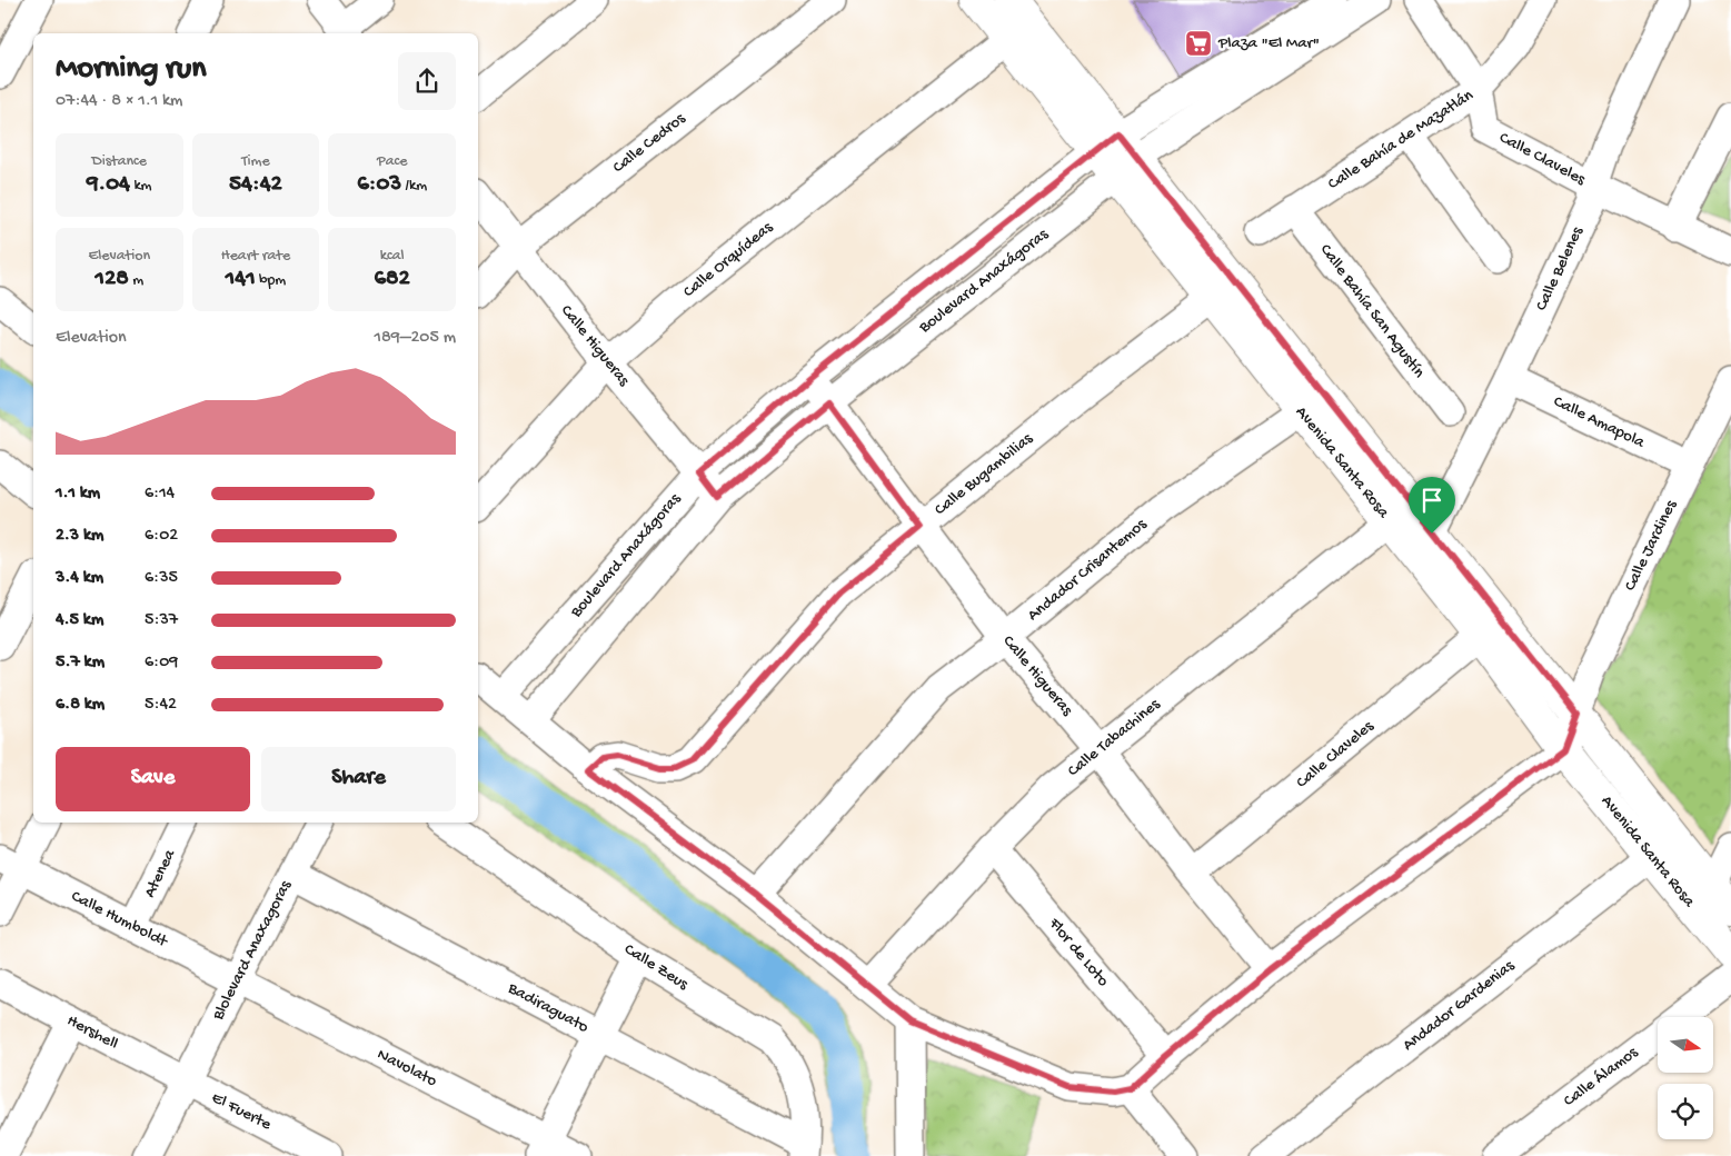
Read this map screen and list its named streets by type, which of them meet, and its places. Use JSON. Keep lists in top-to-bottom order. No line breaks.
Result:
{"streets":{"main road":["Avenida Santa Rosa"],"street":["Calle Bahía de Mazatlán","Calle Cedros","Calle Claveles","Calle Orquídeas","Calle Belenes","Boulevard Anaxágoras","Calle Bahía San Agustín","Calle Higueras","Calle Amapola","Calle Bugambilias","Calle Jardines","Andador Crisantemos","Calle Tabachines","Atenea","Calle Humboldt","Blolevard Anaxagoras","Flor de Loto","Calle Zeus","Andador Gardenias","Badiraguato","Hershell","Navolato","Calle Álamos","El Fuerte"]},"crossings":[["Calle Bahía de Mazatlán","Calle Claveles"],["Calle Bahía de Mazatlán","Calle Bahía San Agustín"],["Calle Cedros","Calle Higueras"],["Calle Claveles","Calle Belenes"],["Calle Claveles","Calle Higueras"],["Calle Claveles","Avenida Santa Rosa"],["Calle Orquídeas","Calle Higueras"],["Calle Orquídeas","Avenida Santa Rosa"],["Calle Belenes","Calle Amapola"],["Calle Belenes","Avenida Santa Rosa"],["Boulevard Anaxágoras","Calle Higueras"],["Boulevard Anaxágoras","Avenida Santa Rosa"],["Calle Higueras","Calle Bugambilias"],["Calle Higueras","Andador Crisantemos"],["Calle Higueras","Calle Tabachines"],["Calle Amapola","Calle Jardines"],["Avenida Santa Rosa","Calle Bugambilias"],["Avenida Santa Rosa","Calle Jardines"],["Avenida Santa Rosa","Andador Crisantemos"],["Avenida Santa Rosa","Calle Tabachines"],["Avenida Santa Rosa","Andador Gardenias"],["Calle Tabachines","Flor de Loto"],["Atenea","Calle Humboldt"],["Calle Humboldt","Blolevard Anaxagoras"],["Calle Humboldt","Navolato"],["Blolevard Anaxagoras","Badiraguato"],["Blolevard Anaxagoras","Hershell"],["Blolevard Anaxagoras","Navolato"],["Blolevard Anaxagoras","El Fuerte"],["Calle Zeus","Badiraguato"],["Hershell","El Fuerte"]],"places":{"supermarket":["Plaza \"El Mar\""]},"north":"right","page":{"heading":["Morning run","07:44 · 8 × 1.1 km"],"stats":[["Distance","9.04 km"],["Time","54:42"],["Pace","6:03 /km"],["Elevation","128 m"],["Heart rate","141 bpm"],["kcal","682"]],"chart":["Elevation","189–205 m"],"list":[{"name":"1.1 km","note":"6:14"},{"name":"2.3 km","note":"6:02"},{"name":"3.4 km","note":"6:35"},{"name":"4.5 km","note":"5:37"},{"name":"5.7 km","note":"6:09"},{"name":"6.8 km","note":"5:42"}],"buttons":["Save","Share"]}}
